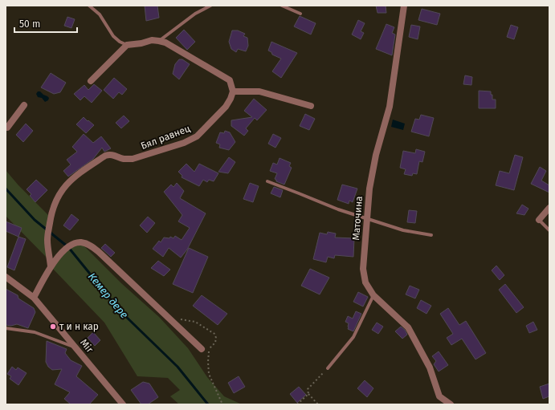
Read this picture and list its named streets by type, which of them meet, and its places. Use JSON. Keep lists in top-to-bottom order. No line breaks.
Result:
{"streets":{"street":["Бял равнец","Маточина","Mir"]},"water":["Кемер дере"],"places":["т и н кар"],"scale_bar":"50 m"}
